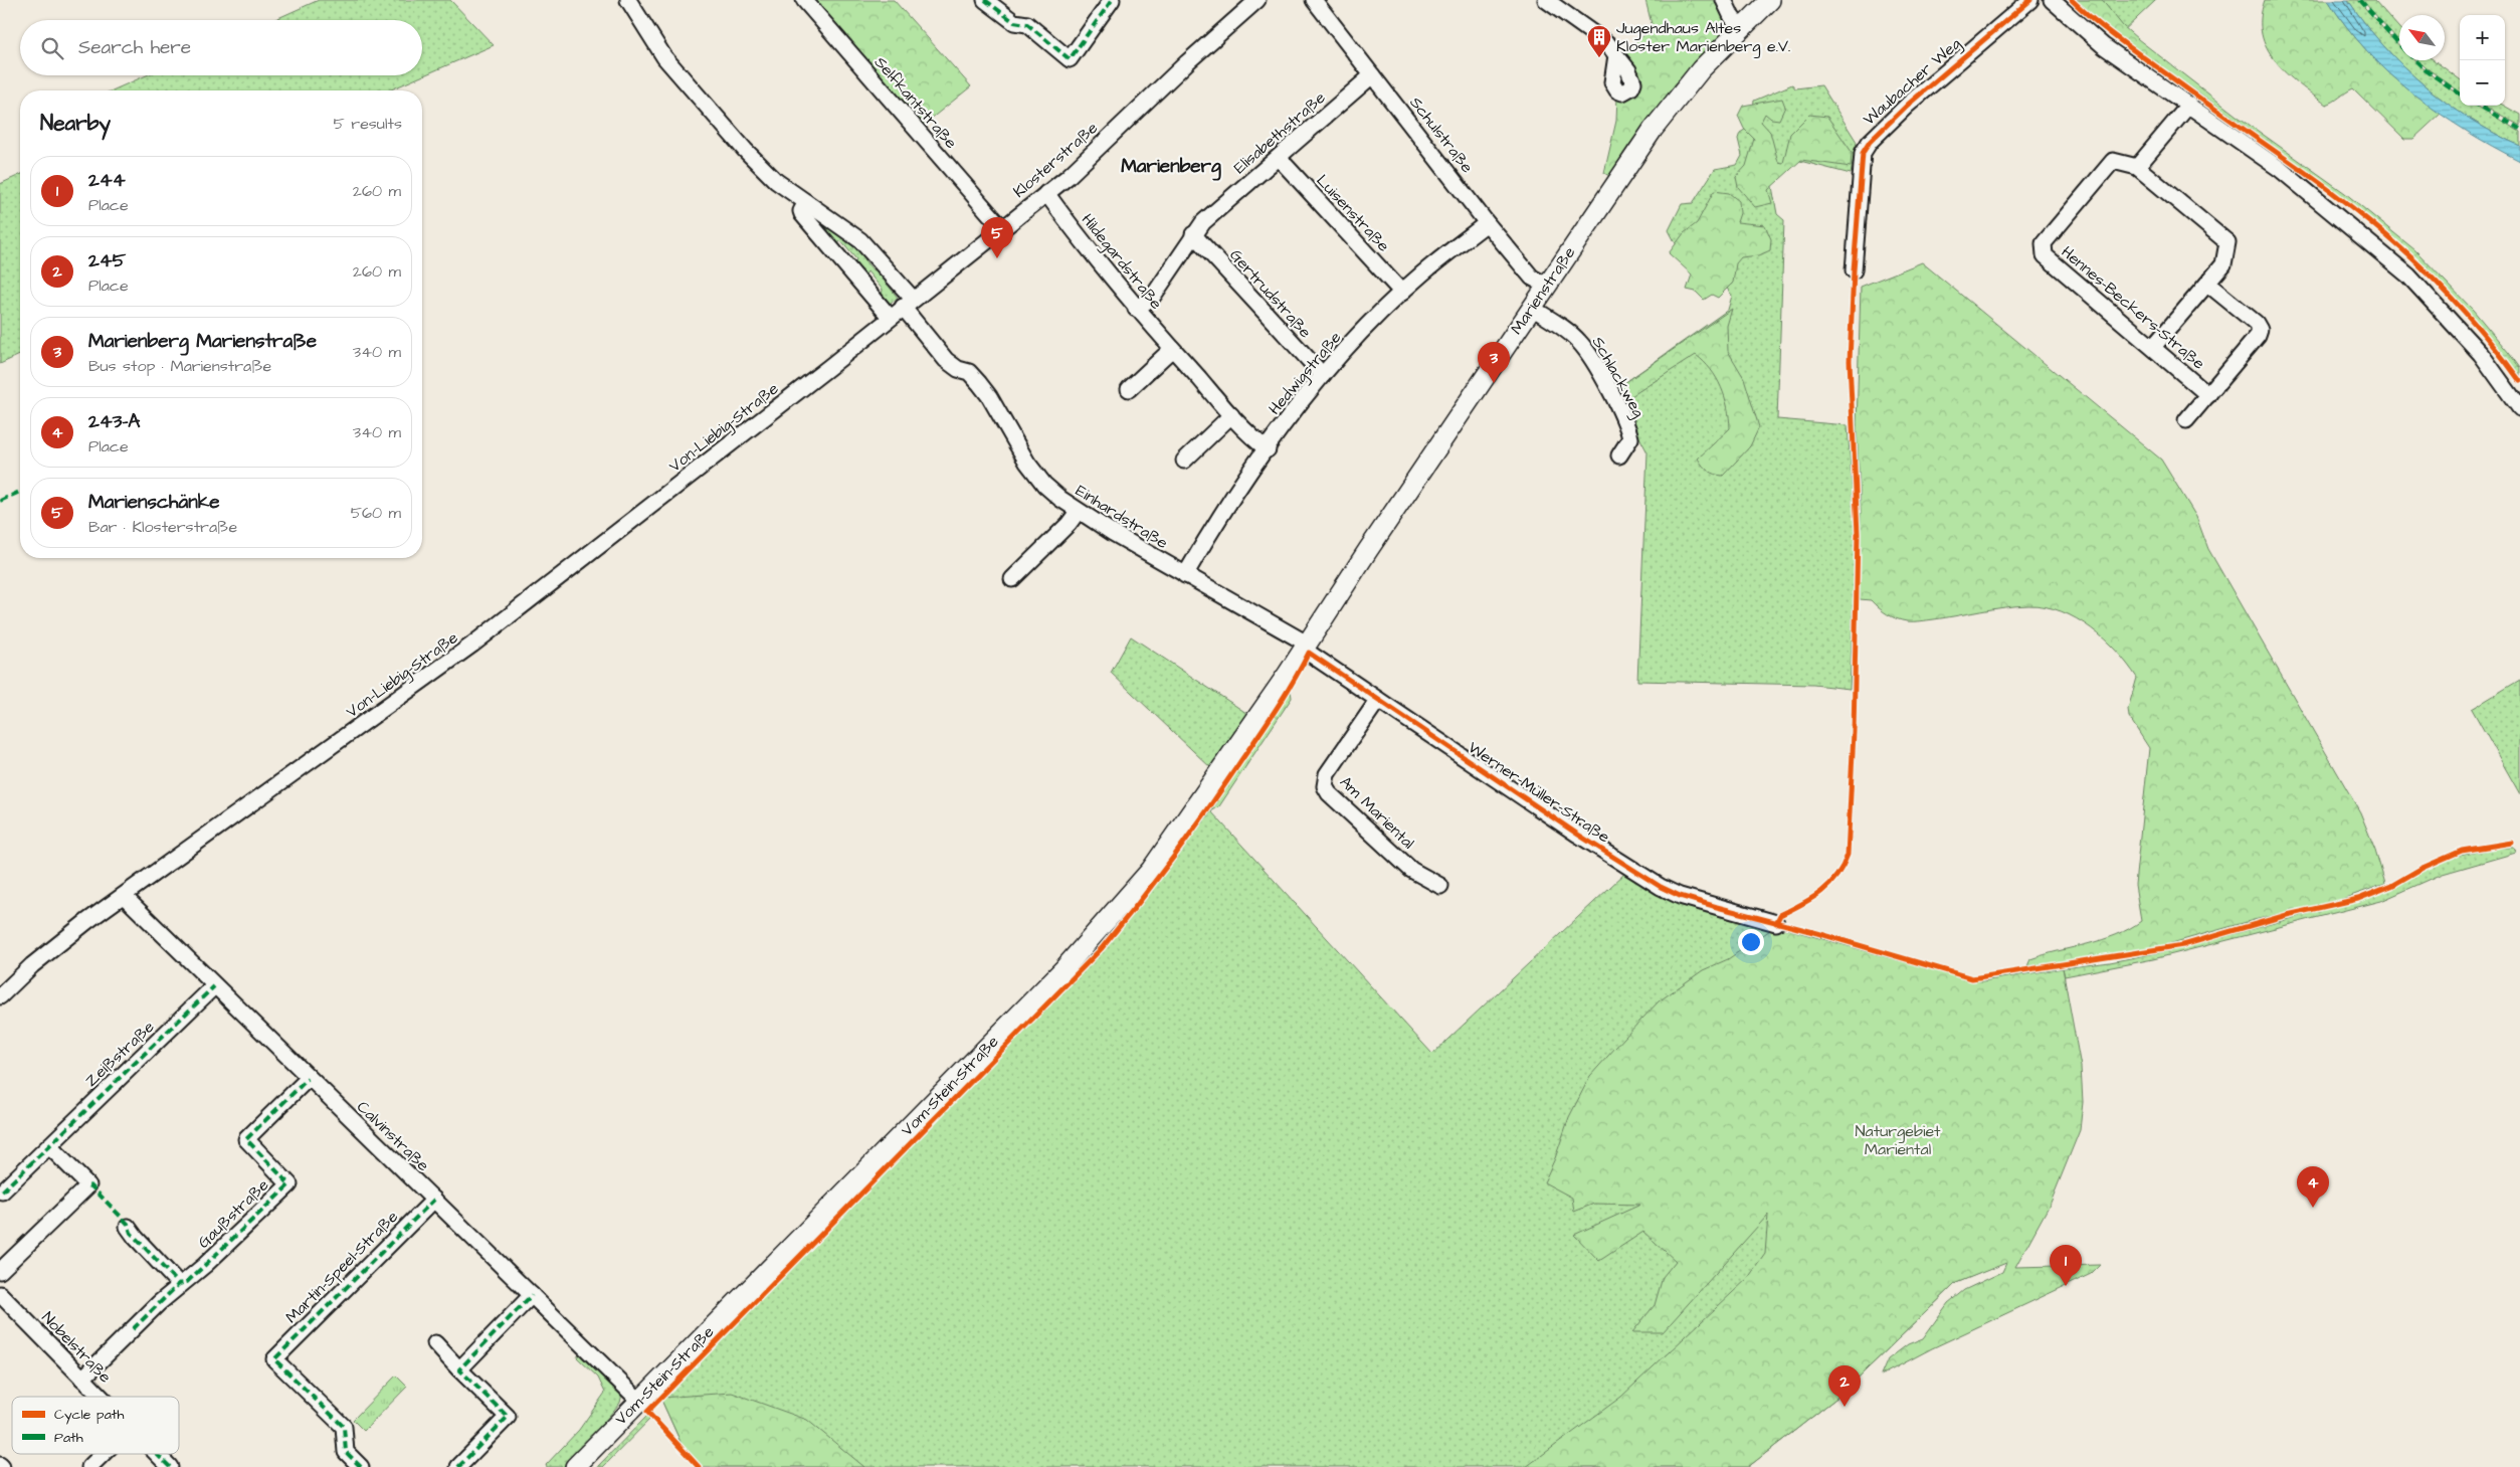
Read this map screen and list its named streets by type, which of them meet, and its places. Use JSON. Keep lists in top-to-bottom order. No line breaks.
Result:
{"streets":{"main road":["Marienstraße","Vom-Stein-Straße"],"street":["Waubacher Weg","Selfkantstraße","Elisabethstraße","Schulstraße","Klosterstraße","Luisenstraße","Hildegardstraße","Gertrudstraße","Hennes-Beckers-Straße","Hedwigstraße","Schlackweg","Von-Liebig-Straße","Einhardstraße","Werner-Müller-Straße","Am Mariental","Zeißstraße","Calvinstraße","Gaußstraße","Martin-Speel-Straße","Nobelstraße"]},"crossings":[["Selfkantstraße","Klosterstraße"],["Elisabethstraße","Schulstraße"],["Elisabethstraße","Luisenstraße"],["Elisabethstraße","Hildegardstraße"],["Elisabethstraße","Gertrudstraße"],["Schulstraße","Marienstraße"],["Schulstraße","Hedwigstraße"],["Klosterstraße","Hildegardstraße"],["Klosterstraße","Von-Liebig-Straße"],["Klosterstraße","Einhardstraße"],["Luisenstraße","Hedwigstraße"],["Hildegardstraße","Hedwigstraße"],["Marienstraße","Schlackweg"],["Marienstraße","Einhardstraße"],["Marienstraße","Werner-Müller-Straße"],["Marienstraße","Vom-Stein-Straße"],["Gertrudstraße","Hedwigstraße"],["Hedwigstraße","Einhardstraße"],["Von-Liebig-Straße","Calvinstraße"],["Einhardstraße","Werner-Müller-Straße"],["Werner-Müller-Straße","Am Mariental"],["Zeißstraße","Calvinstraße"],["Vom-Stein-Straße","Calvinstraße"],["Calvinstraße","Gaußstraße"],["Calvinstraße","Martin-Speel-Straße"],["Gaußstraße","Nobelstraße"]],"districts":["Marienberg"],"parks":["Naturgebiet Mariental"],"places":{"building":["Jugendhaus Altes Kloster Marienberg e.V."]},"legend":["Cycle path","Path"],"north":"top left","page":{"map_buttons":["+","−"],"search":"Search here","heading":["Nearby","5 results"],"list":[{"mark":"1","name":"244","note":"Place","value":"260 m"},{"mark":"2","name":"245","note":"Place","value":"260 m"},{"mark":"3","name":"Marienberg Marienstraße","note":"Bus stop · Marienstraße","value":"340 m"},{"mark":"4","name":"243-A","note":"Place","value":"340 m"},{"mark":"5","name":"Marienschänke","note":"Bar · Klosterstraße","value":"560 m"}],"pins":["5","3","4","1","2"]}}
